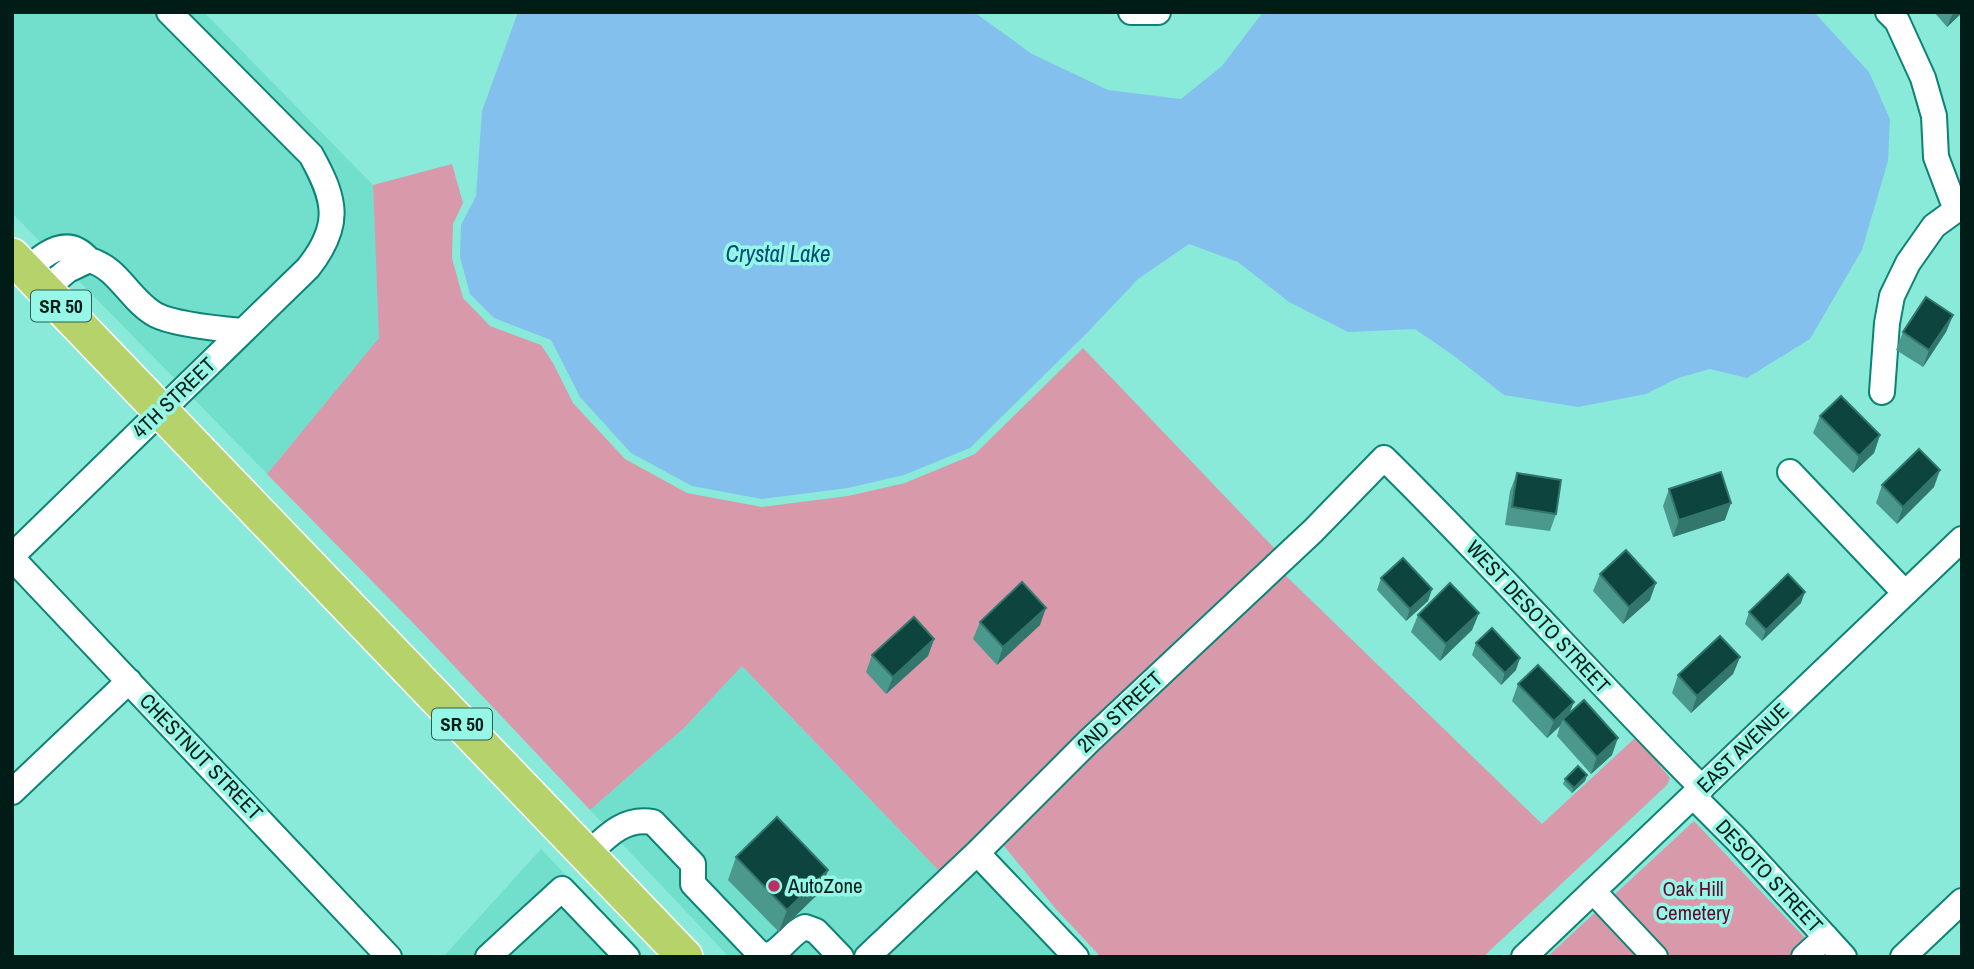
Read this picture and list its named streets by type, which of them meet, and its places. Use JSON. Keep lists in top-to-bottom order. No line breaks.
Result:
{"streets":{"highway":["SR 50"],"street":["4TH STREET","WEST DESOTO STREET","2ND STREET","EAST AVENUE","CHESTNUT STREET","DESOTO STREET"]},"crossings":[["SR 50","4TH STREET"],["4TH STREET","CHESTNUT STREET"],["WEST DESOTO STREET","2ND STREET"],["WEST DESOTO STREET","EAST AVENUE"],["WEST DESOTO STREET","DESOTO STREET"],["EAST AVENUE","DESOTO STREET"]],"water":["Crystal Lake"],"parks":["Oak Hill Cemetery"],"places":["AutoZone"]}
